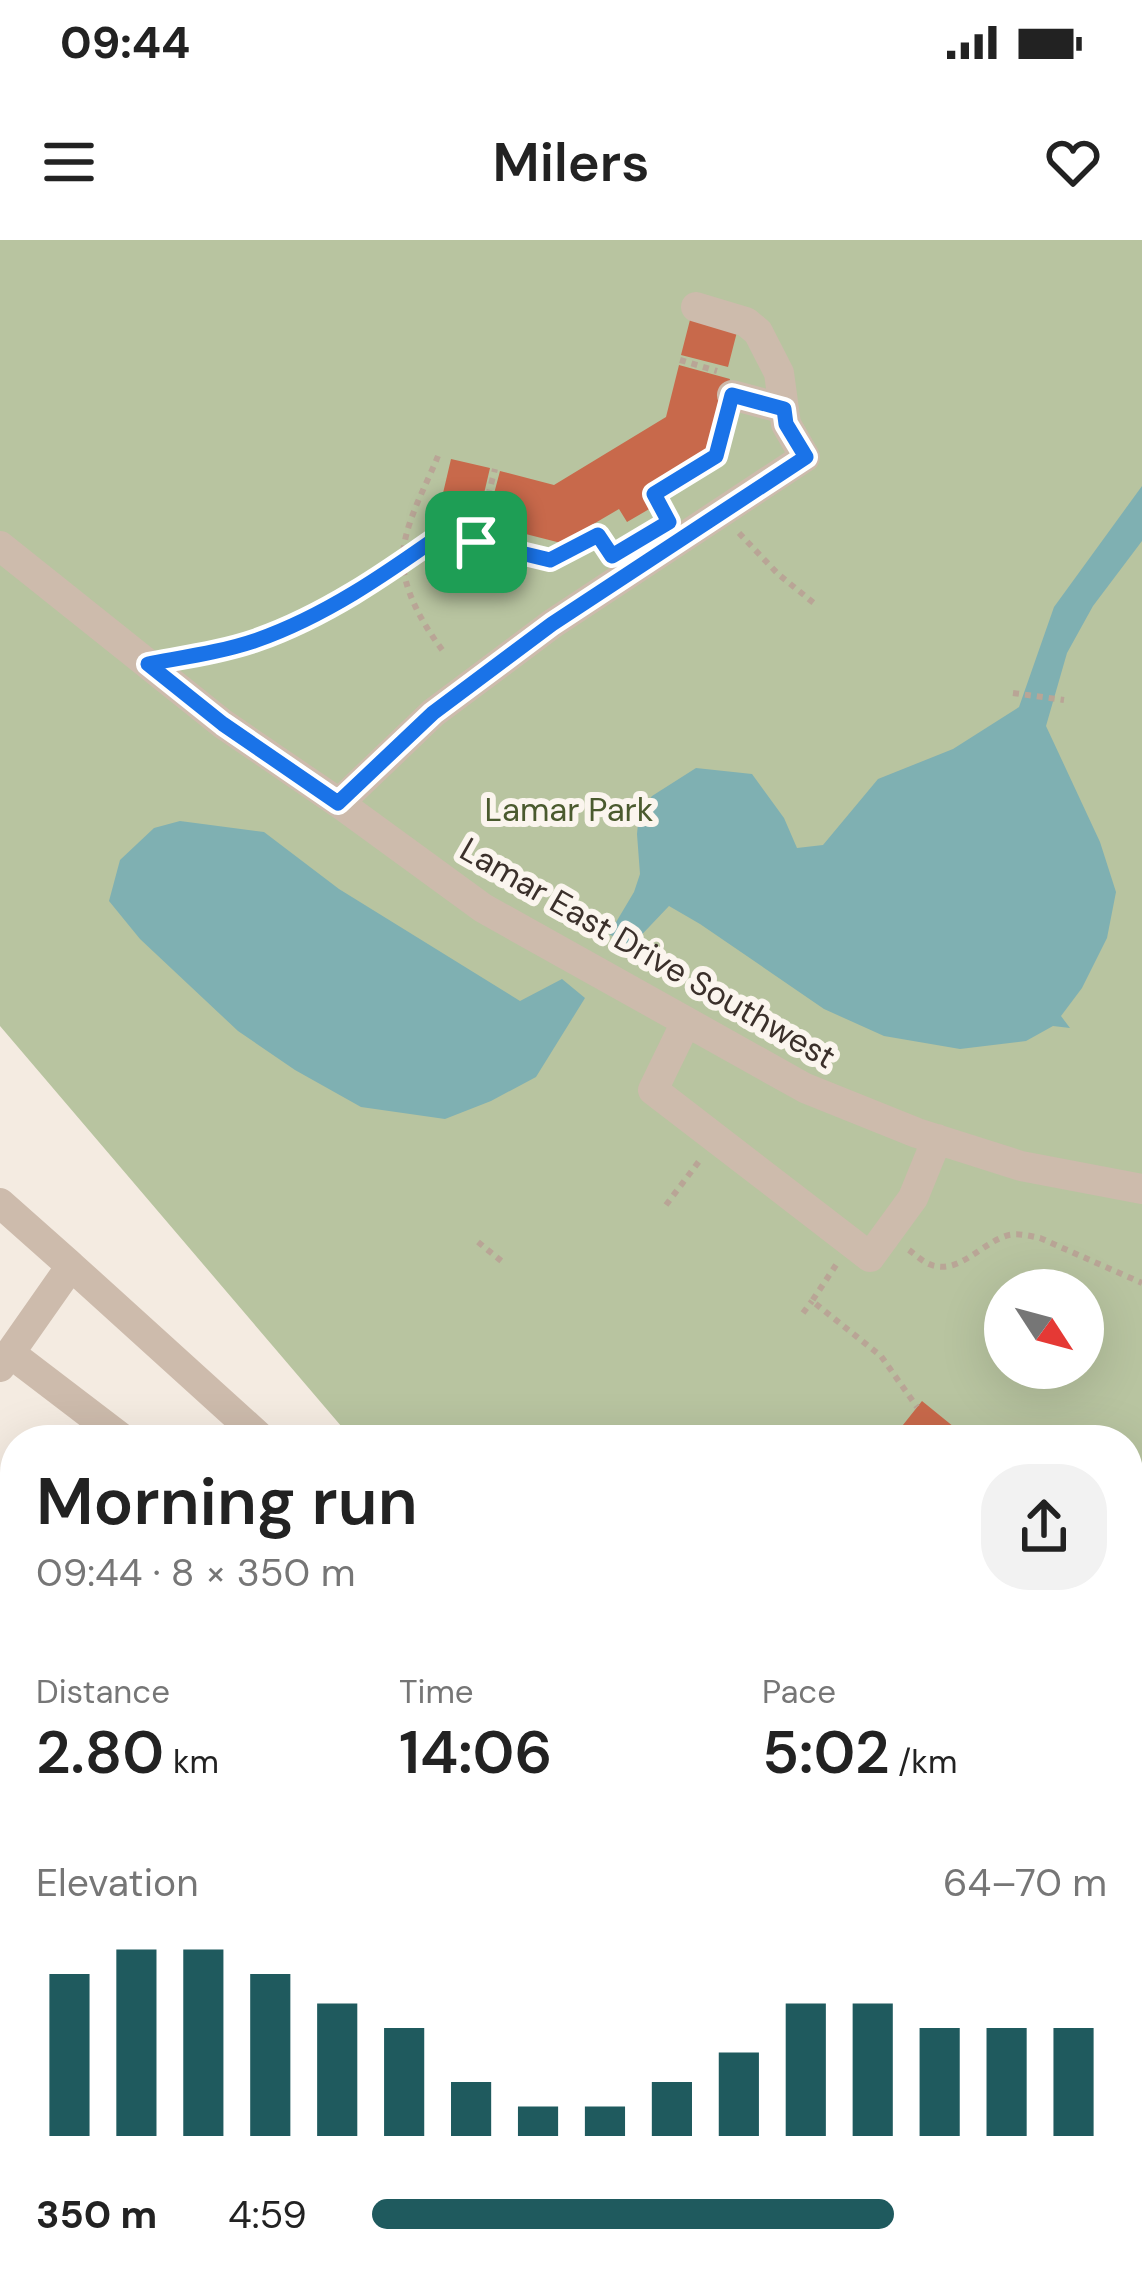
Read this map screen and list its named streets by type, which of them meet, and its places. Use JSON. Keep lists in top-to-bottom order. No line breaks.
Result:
{"streets":{"street":["Lamar East Drive Southwest"]},"parks":["Lamar Park"],"north":"bottom right","page":{"status":"09:44","header":"Milers","heading":["Morning run","09:44 · 8 × 350 m"],"stats":[["Distance","2.80 km"],["Time","14:06"],["Pace","5:02 /km"]],"chart":["Elevation","64–70 m"],"list":[{"name":"350 m","note":"4:59"}]}}
